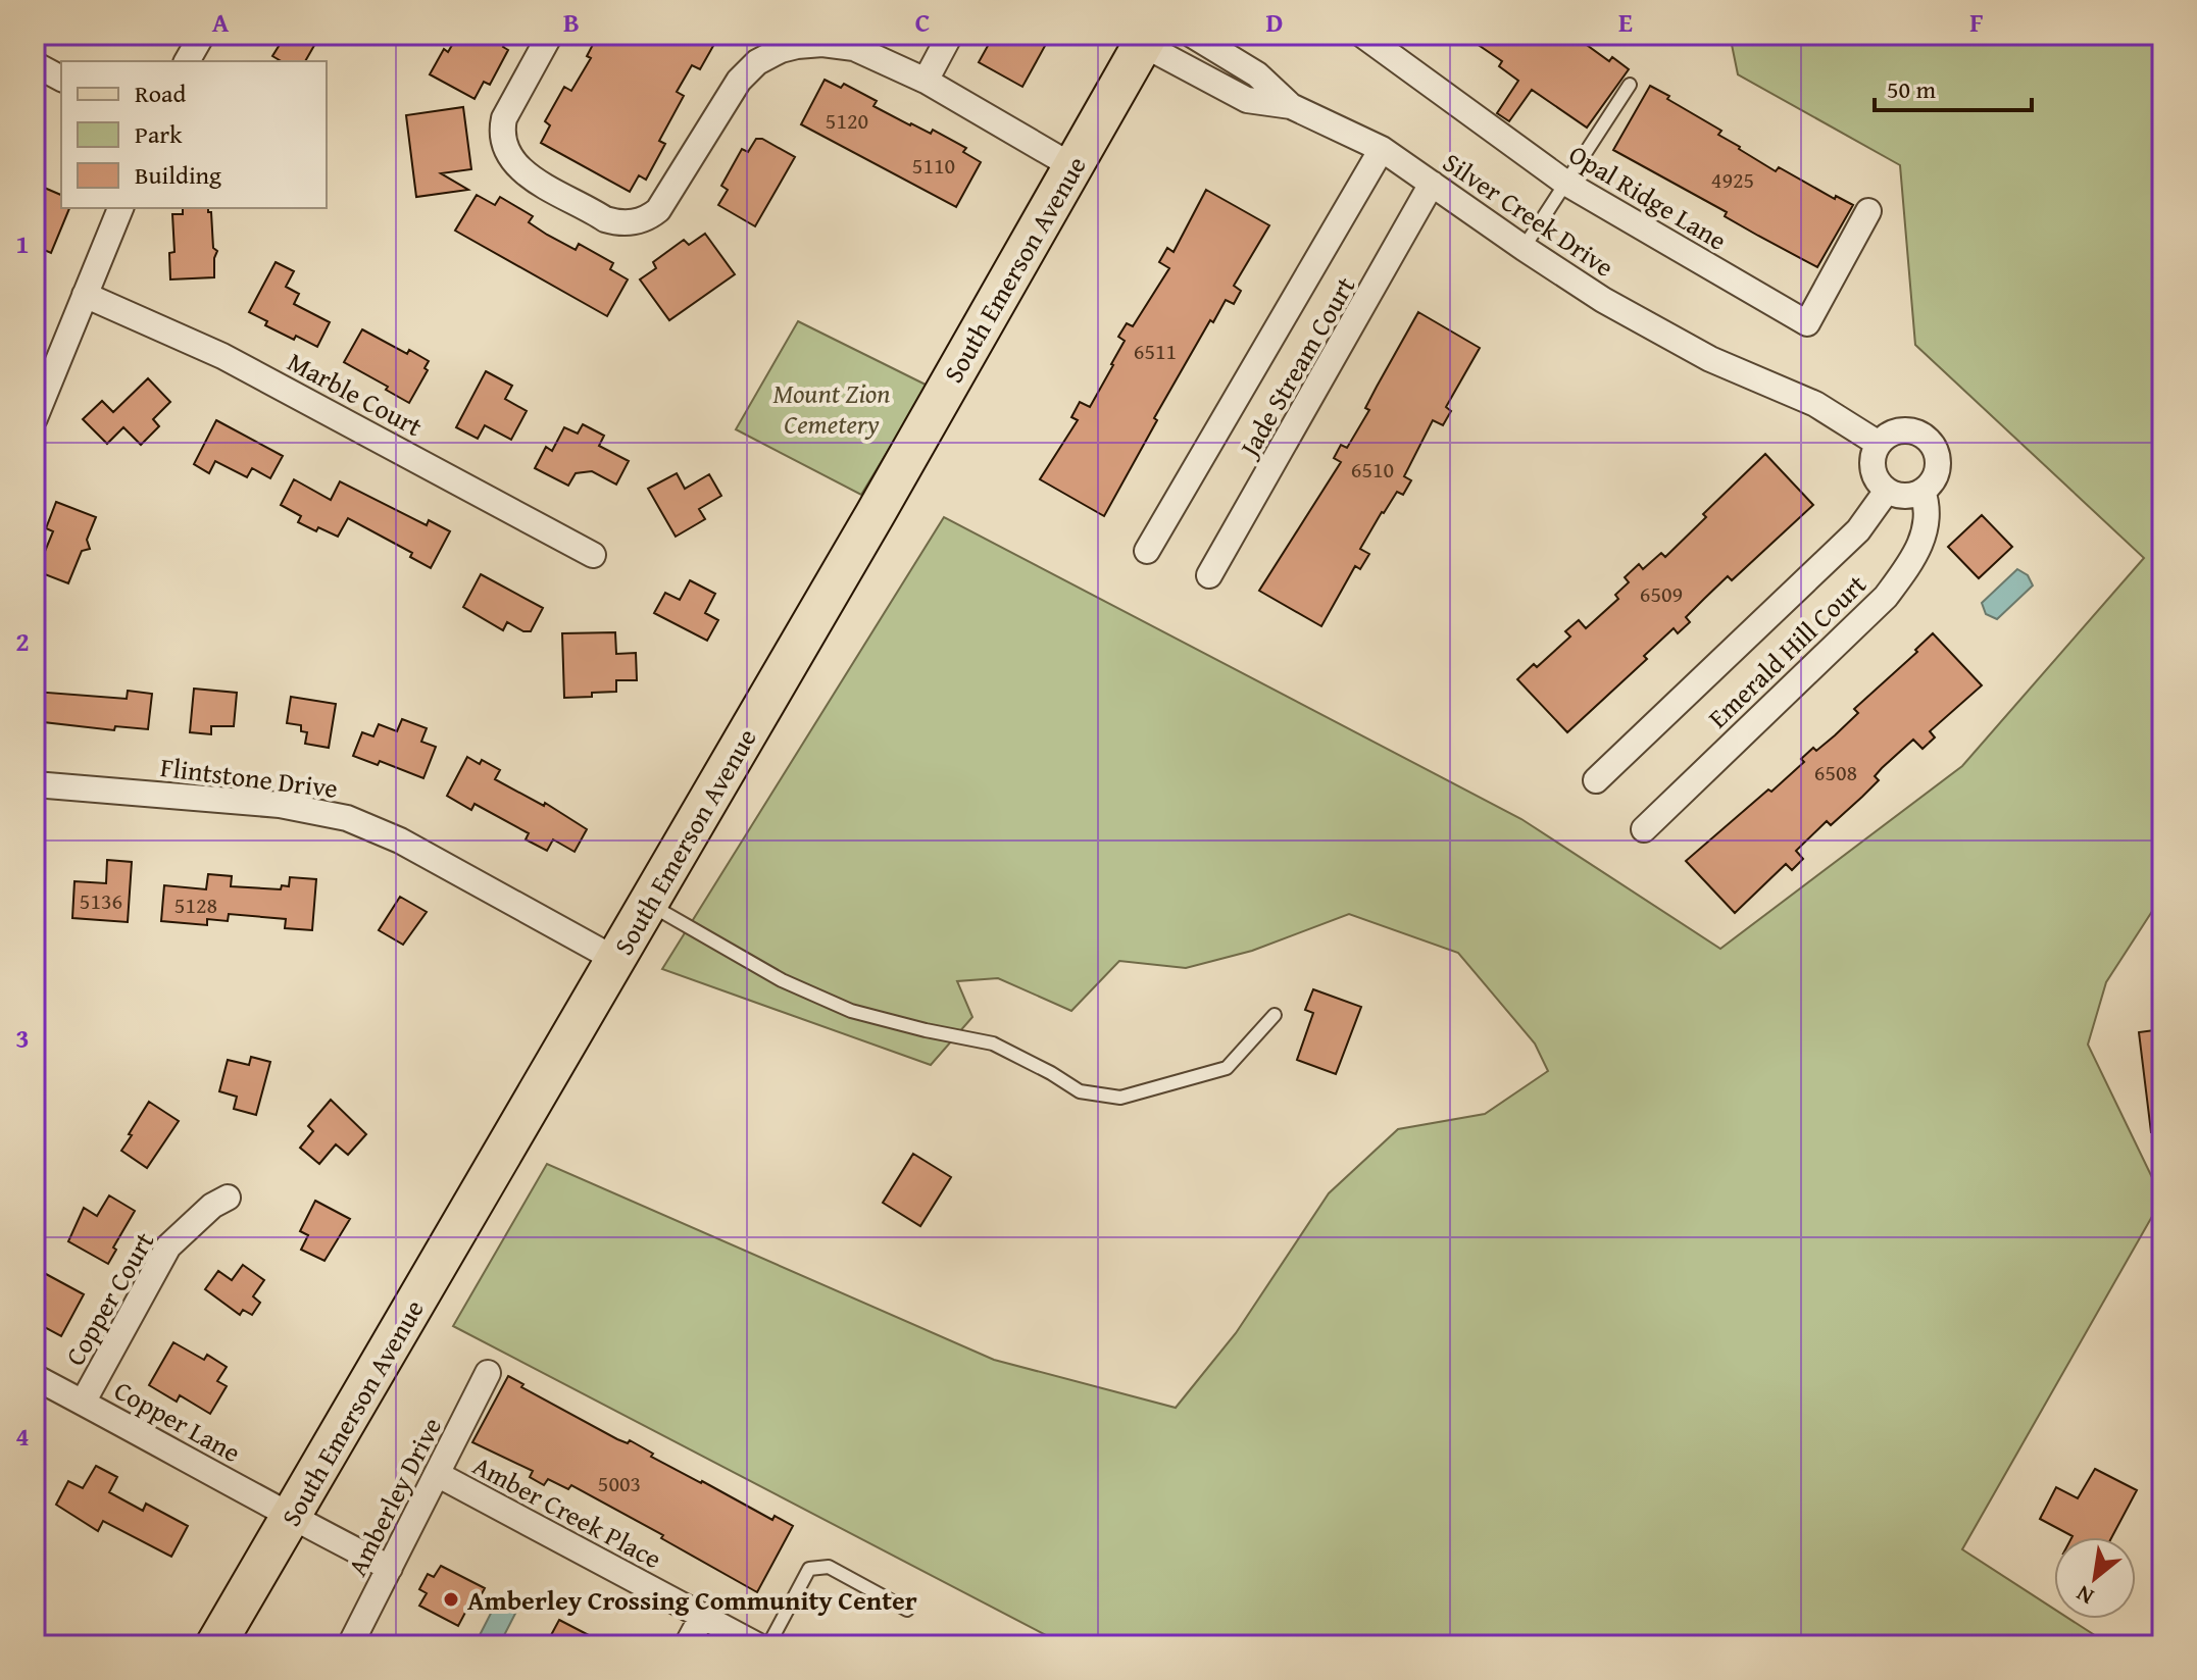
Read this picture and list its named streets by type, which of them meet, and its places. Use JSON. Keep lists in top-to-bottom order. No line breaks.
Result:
{"streets":{"main road":["South Emerson Avenue"],"street":["Opal Ridge Lane","Silver Creek Drive","Jade Stream Court","Marble Court","Emerald Hill Court","Flintstone Drive","Copper Court","Copper Lane","Amberley Drive","Amber Creek Place"]},"crossings":[["Silver Creek Drive","South Emerson Avenue"],["Silver Creek Drive","Jade Stream Court"],["Silver Creek Drive","Emerald Hill Court"],["South Emerson Avenue","Flintstone Drive"],["South Emerson Avenue","Copper Lane"],["Copper Court","Copper Lane"],["Copper Lane","Amberley Drive"],["Amberley Drive","Amber Creek Place"]],"parks":["Mount Zion Cemetery"],"places":["Amberley Crossing Community Center"],"house_numbers":["5120","5110","4925","6511","6510","6509","6508","5136","5128","5003"],"legend":["Road","Park","Building"],"scale_bar":"50 m","north":"bottom left","grid":{"columns":["A","B","C","D","E","F"],"rows":["1","2","3","4"]}}
